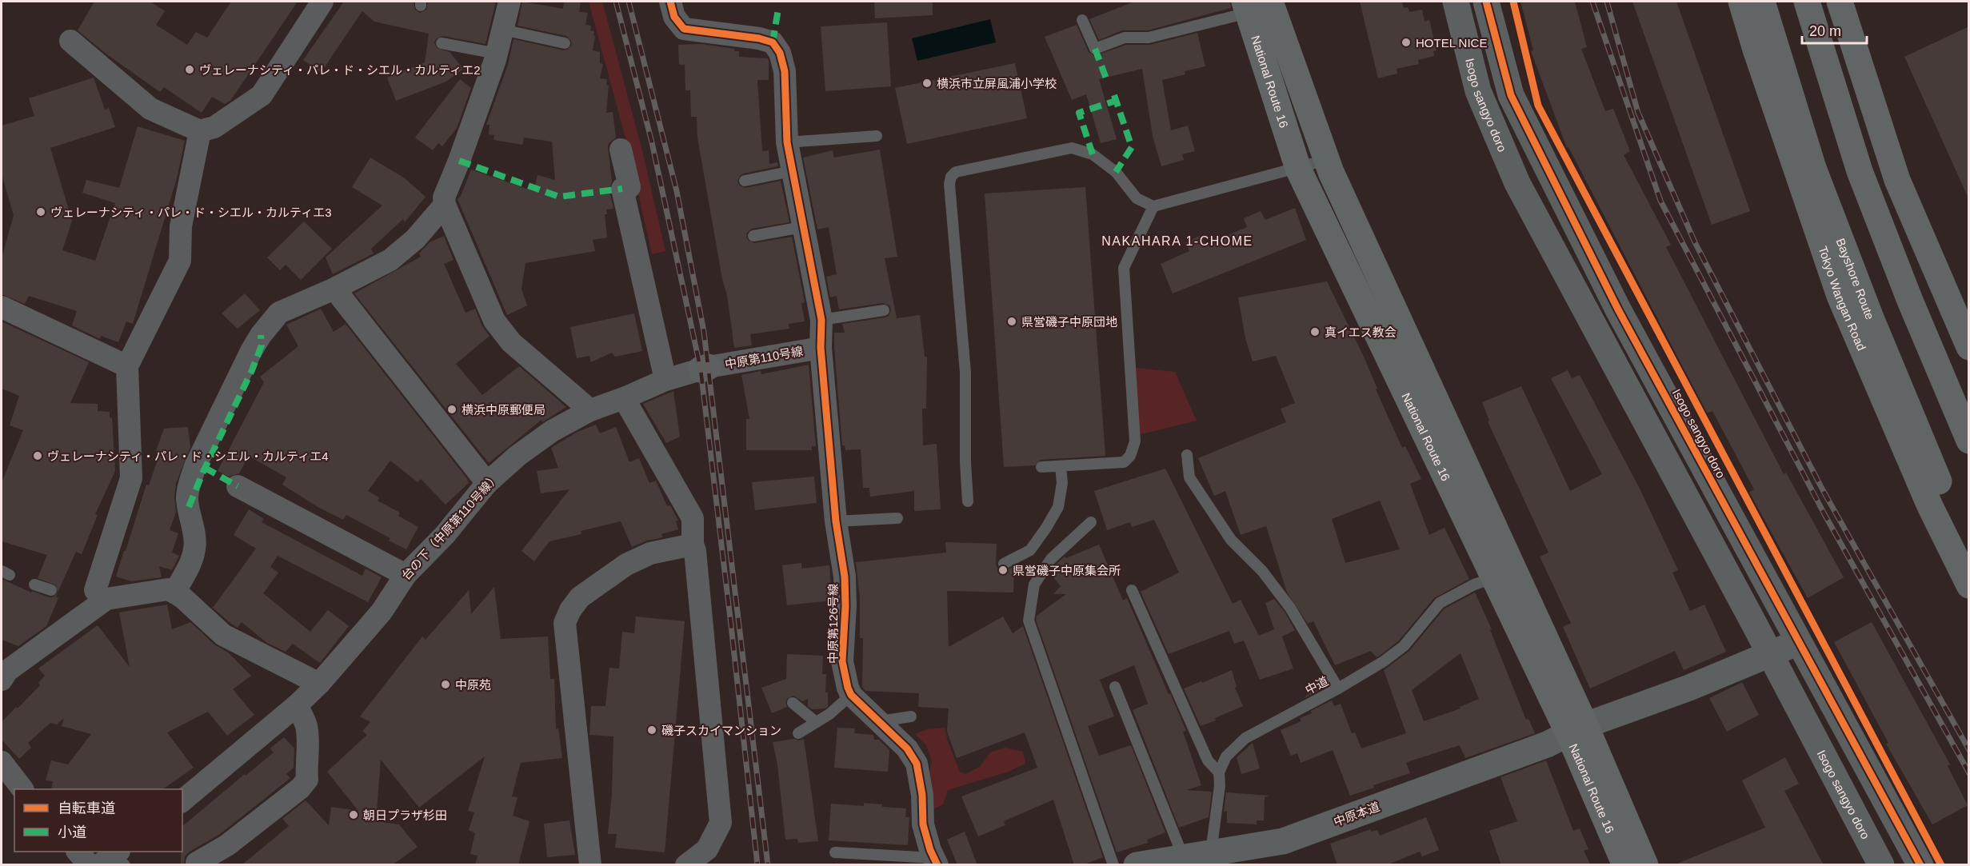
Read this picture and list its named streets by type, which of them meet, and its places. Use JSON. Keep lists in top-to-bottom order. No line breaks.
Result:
{"streets":{"highway":["National Route 16","Bayshore Route","Tokyo Wangan Road"],"street":["Isogo sangyo doro","中原第110号線","台の下（中原第110号線）","中原第126号線","中原本道"],"lane":["中道"]},"crossings":[["National Route 16","中道"],["National Route 16","中原本道"],["Isogo sangyo doro","中原本道"],["中原第110号線","台の下（中原第110号線）"],["中原第110号線","中原第126号線"],["中道","中原本道"]],"districts":["NAKAHARA 1-CHOME"],"places":["HOTEL NICE","ヴェレーナシティ・パレ・ド・シエル・カルティエ2","横浜市立屏風浦小学校","ヴェレーナシティ・パレ・ド・シエル・カルティエ3","県営磯子中原団地","真イエス教会","横浜中原郵便局","ヴェレーナシティ・パレ・ド・シエル・カルティエ4","県営磯子中原集会所","中原苑","磯子スカイマンション","朝日プラザ杉田"],"legend":["自転車道","小道"],"scale_bar":"20 m"}
